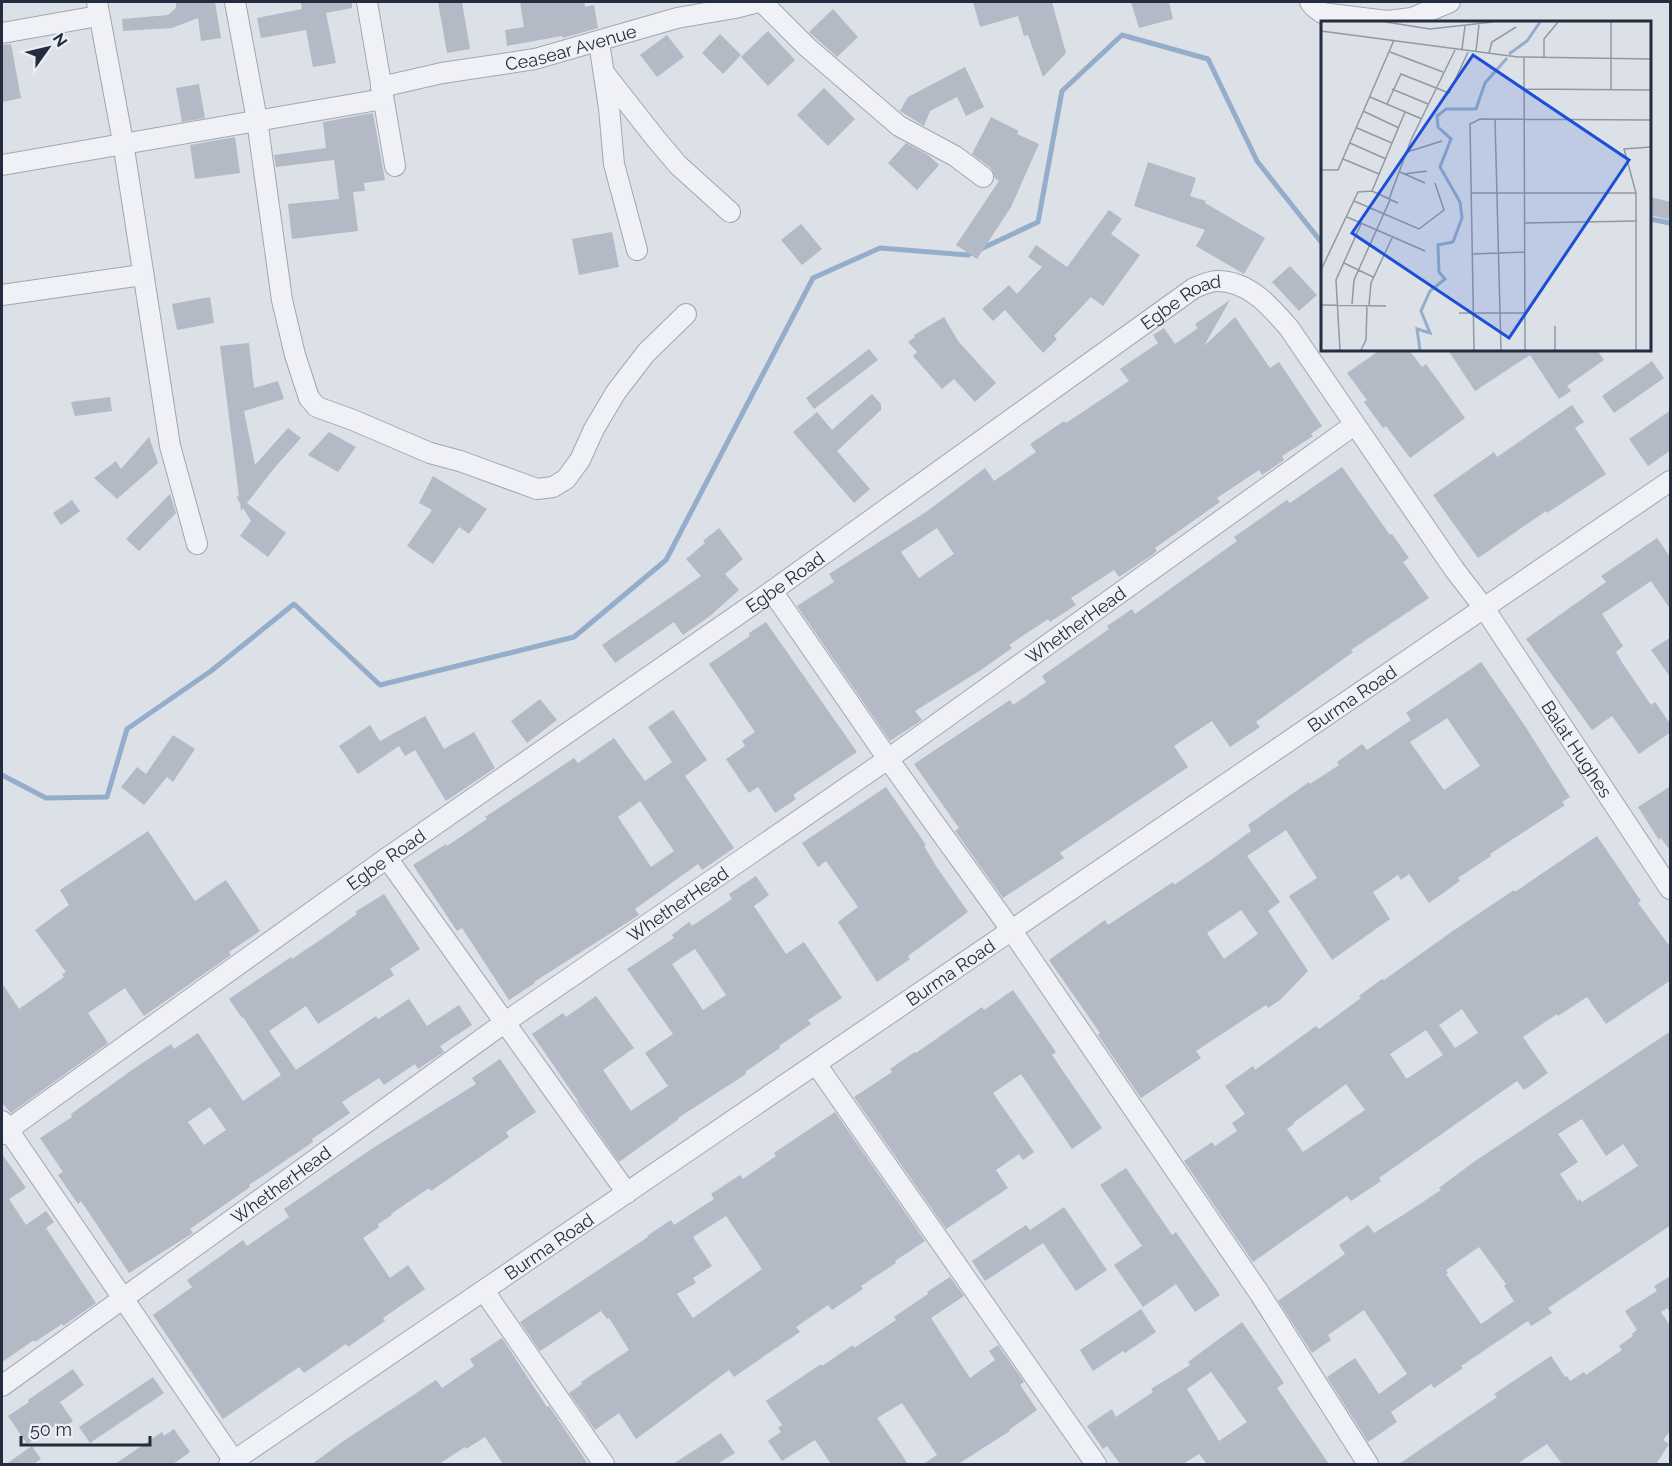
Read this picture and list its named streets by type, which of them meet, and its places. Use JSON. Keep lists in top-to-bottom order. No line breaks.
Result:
{"streets":{"street":["Ceasear Avenue","Egbe Road","WhetherHead","Burma Road","Balat Hughes"]},"crossings":[["Egbe Road","WhetherHead"],["Egbe Road","Burma Road"],["Egbe Road","Balat Hughes"],["Burma Road","Balat Hughes"]],"scale_bar":"50 m","north":"top right"}
